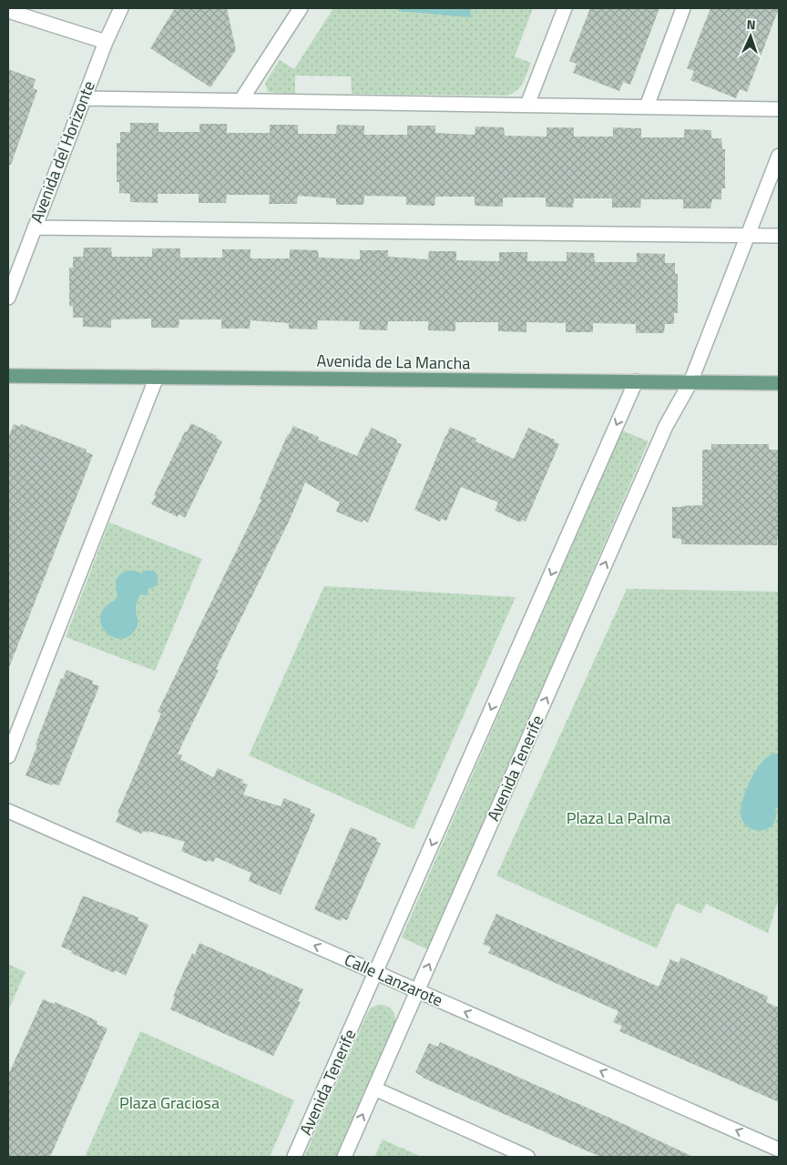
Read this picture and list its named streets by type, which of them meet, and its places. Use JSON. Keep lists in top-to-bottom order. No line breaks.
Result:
{"streets":{"main road":["Avenida de La Mancha"],"street":["Avenida del Horizonte","Avenida Tenerife","Calle Lanzarote"]},"crossings":[["Avenida de La Mancha","Avenida Tenerife"],["Avenida Tenerife","Calle Lanzarote"]],"one_way":["Calle Lanzarote"],"parks":["Plaza La Palma","Plaza Graciosa"],"north":"top"}
